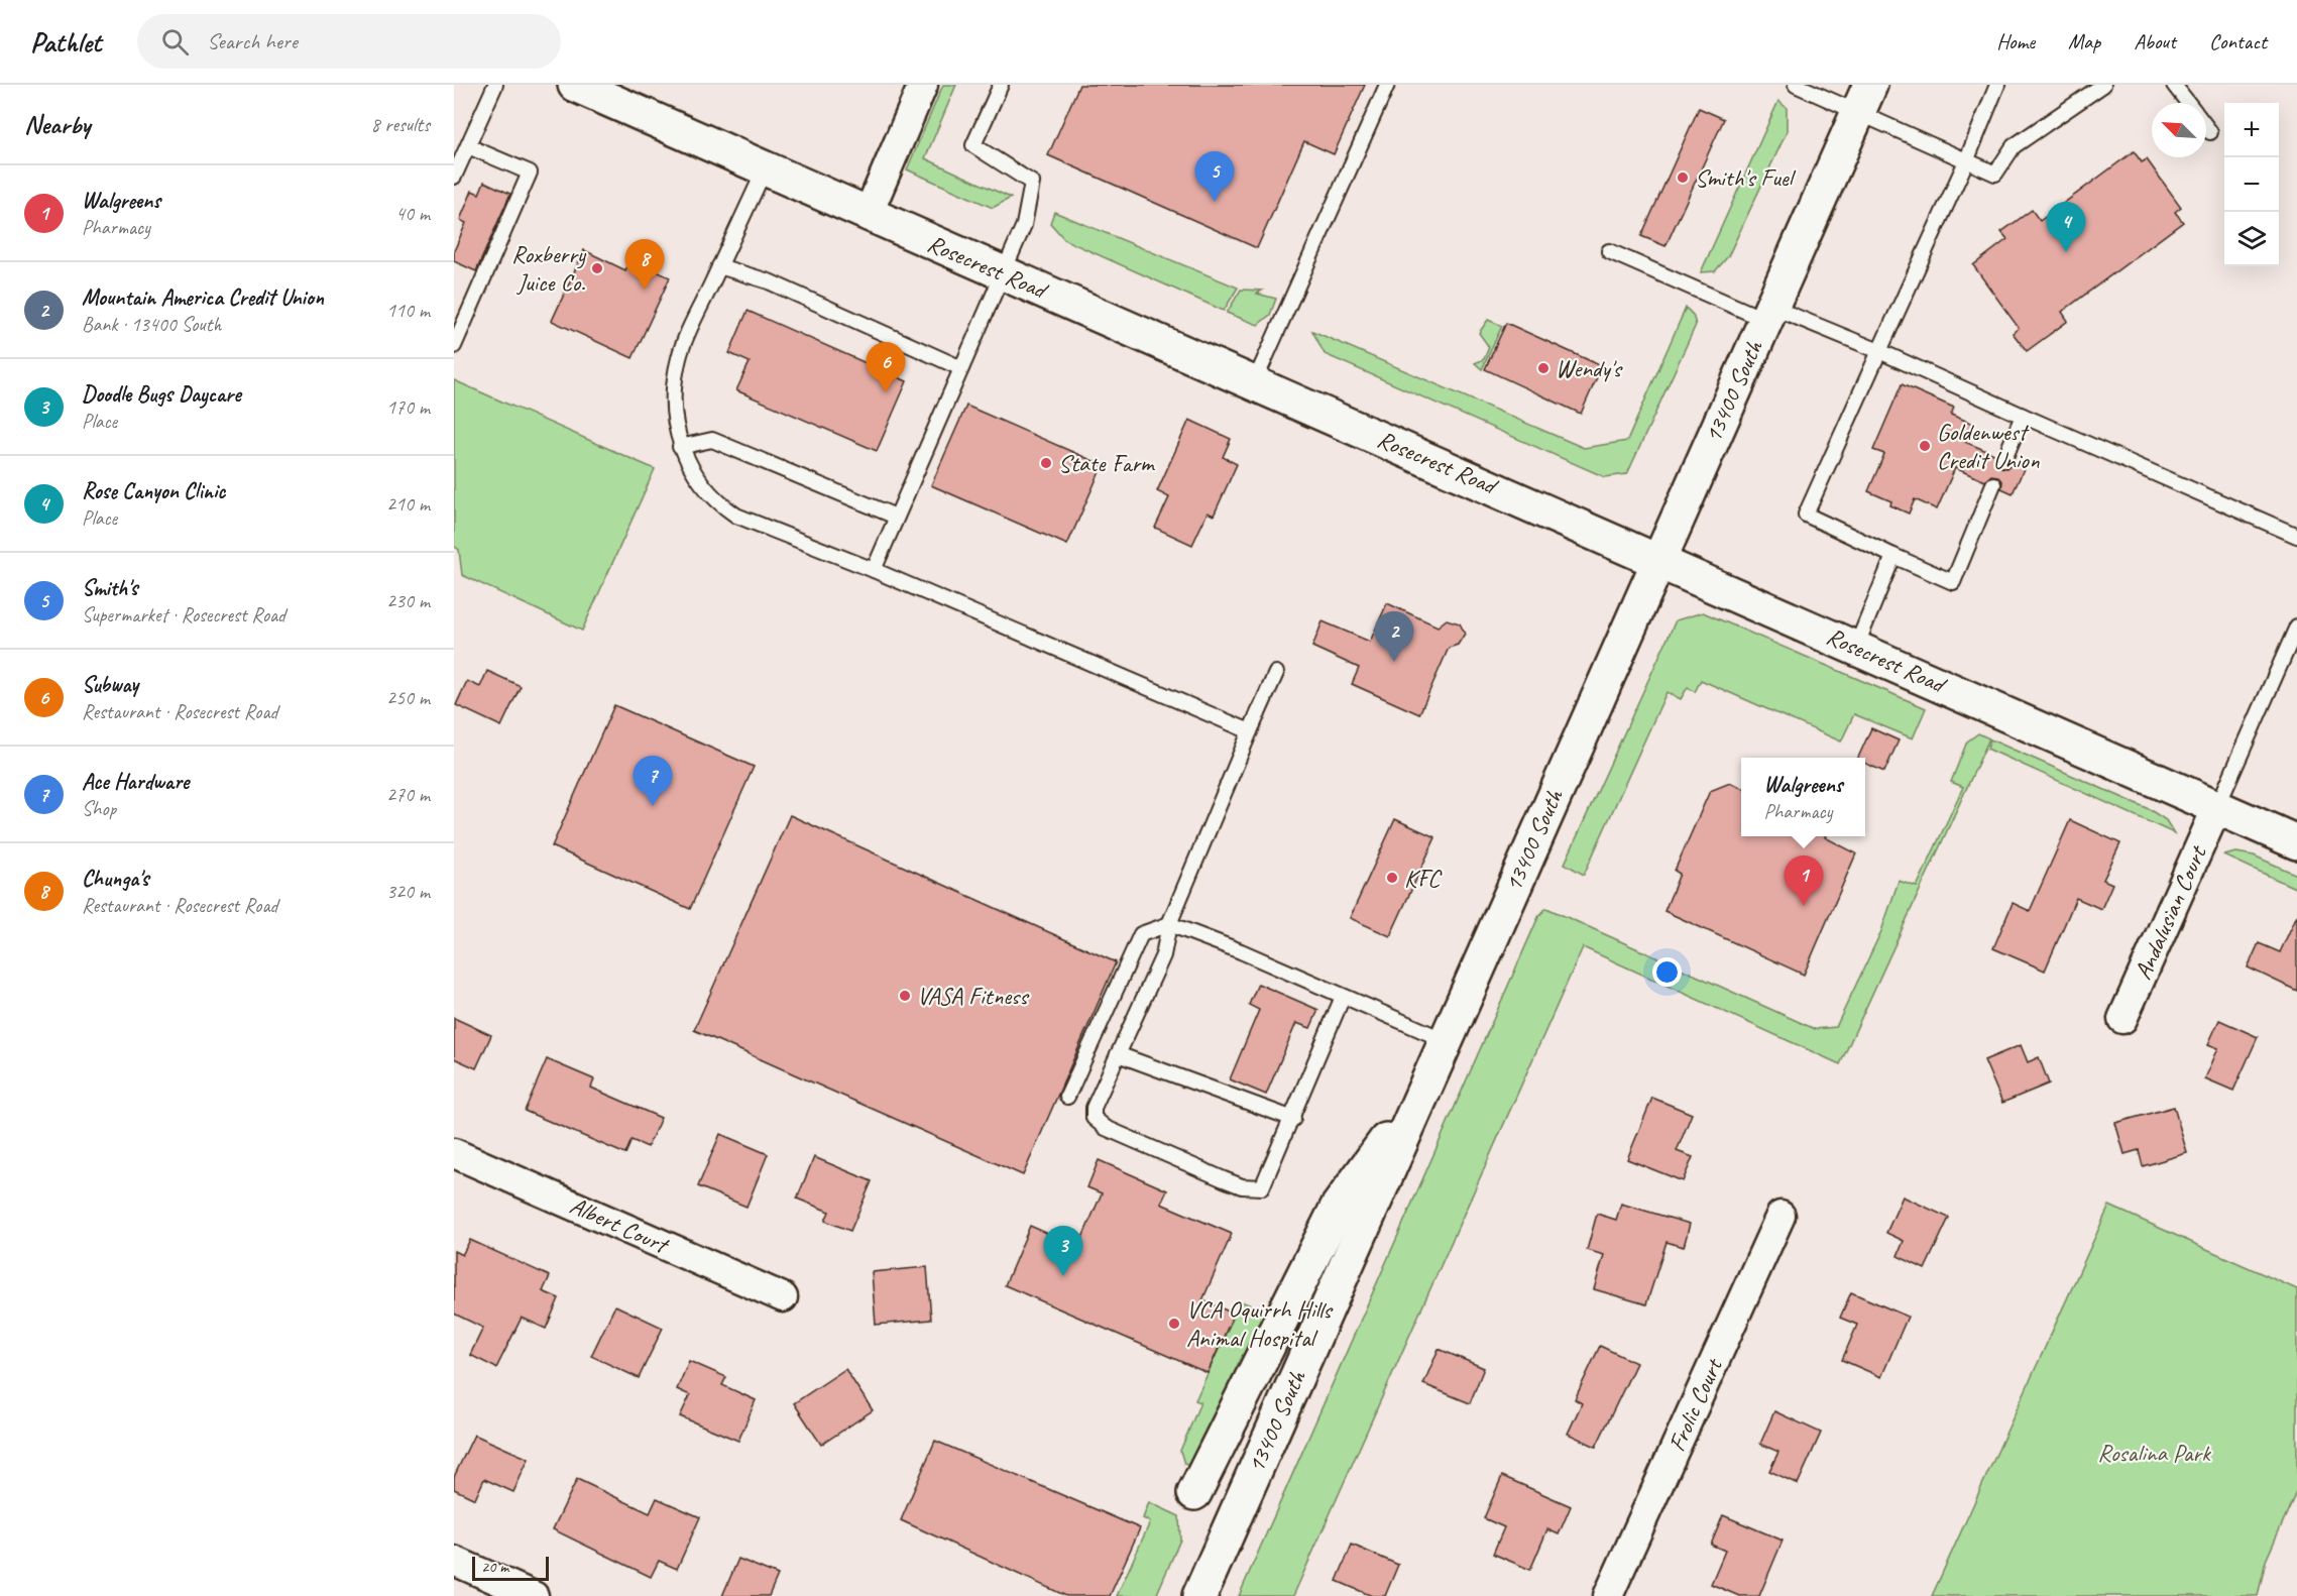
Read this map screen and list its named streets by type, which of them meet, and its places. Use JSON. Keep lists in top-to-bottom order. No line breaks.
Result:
{"streets":{"main road":["Rosecrest Road","13400 South"],"street":["Andalusian Court","Albert Court","Frolic Court"]},"crossings":[["Rosecrest Road","13400 South"],["Rosecrest Road","Andalusian Court"]],"parks":["Rosalina Park"],"places":["Smith's Fuel","Roxberry Juice Co.","Wendy's","Goldenwest Credit Union","State Farm","KFC","VASA Fitness","VCA Oquirrh Hills Animal Hospital"],"scale_bar":"20 m","north":"top left","page":{"header":"Pathlet","search":"Search here","nav":["Home","Map","About","Contact"],"heading":["Nearby","8 results"],"map_buttons":["+","−"],"pins":["5","4","8","6","2","7","1","3"],"list":[{"mark":"1","name":"Walgreens","note":"Pharmacy","value":"40 m"},{"mark":"2","name":"Mountain America Credit Union","note":"Bank · 13400 South","value":"110 m"},{"mark":"3","name":"Doodle Bugs Daycare","note":"Place","value":"170 m"},{"mark":"4","name":"Rose Canyon Clinic","note":"Place","value":"210 m"},{"mark":"5","name":"Smith's","note":"Supermarket · Rosecrest Road","value":"230 m"},{"mark":"6","name":"Subway","note":"Restaurant · Rosecrest Road","value":"250 m"},{"mark":"7","name":"Ace Hardware","note":"Shop","value":"270 m"},{"mark":"8","name":"Chunga's","note":"Restaurant · Rosecrest Road","value":"320 m"}],"popup":["Walgreens","Pharmacy"],"scale":"20 m"}}
